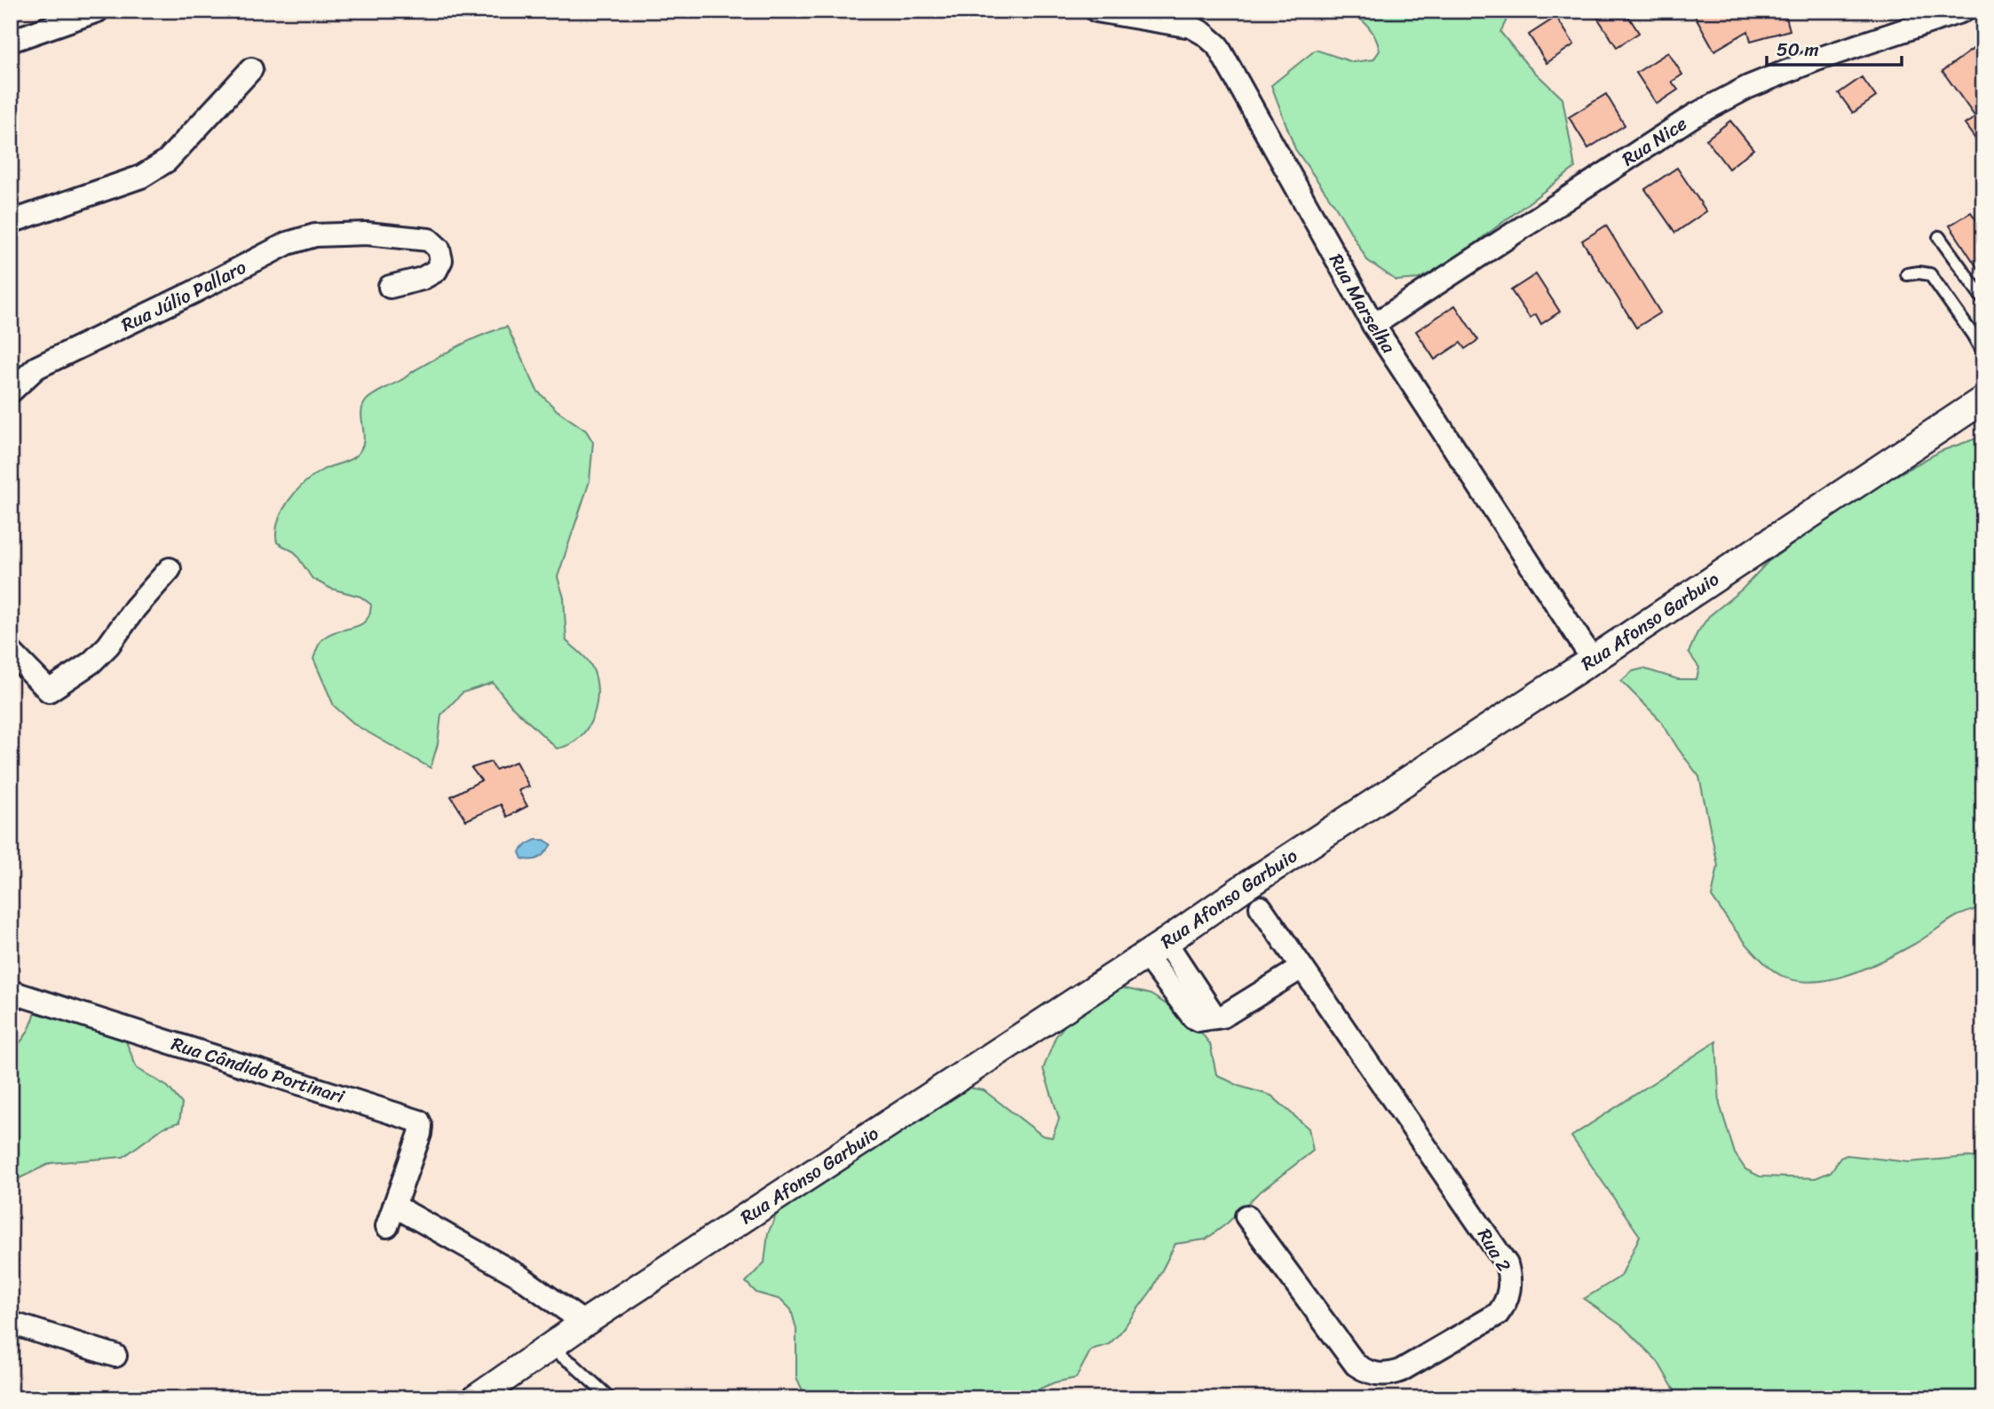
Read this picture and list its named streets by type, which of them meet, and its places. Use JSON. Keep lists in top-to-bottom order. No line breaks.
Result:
{"streets":{"street":["Rua Nice","Rua Júlio Pallaro","Rua Marselha","Rua Afonso Garbuio","Rua Cândido Portinari","Rua 2"]},"crossings":[["Rua Nice","Rua Marselha"],["Rua Marselha","Rua Afonso Garbuio"],["Rua Afonso Garbuio","Rua Cândido Portinari"]],"scale_bar":"50 m"}
